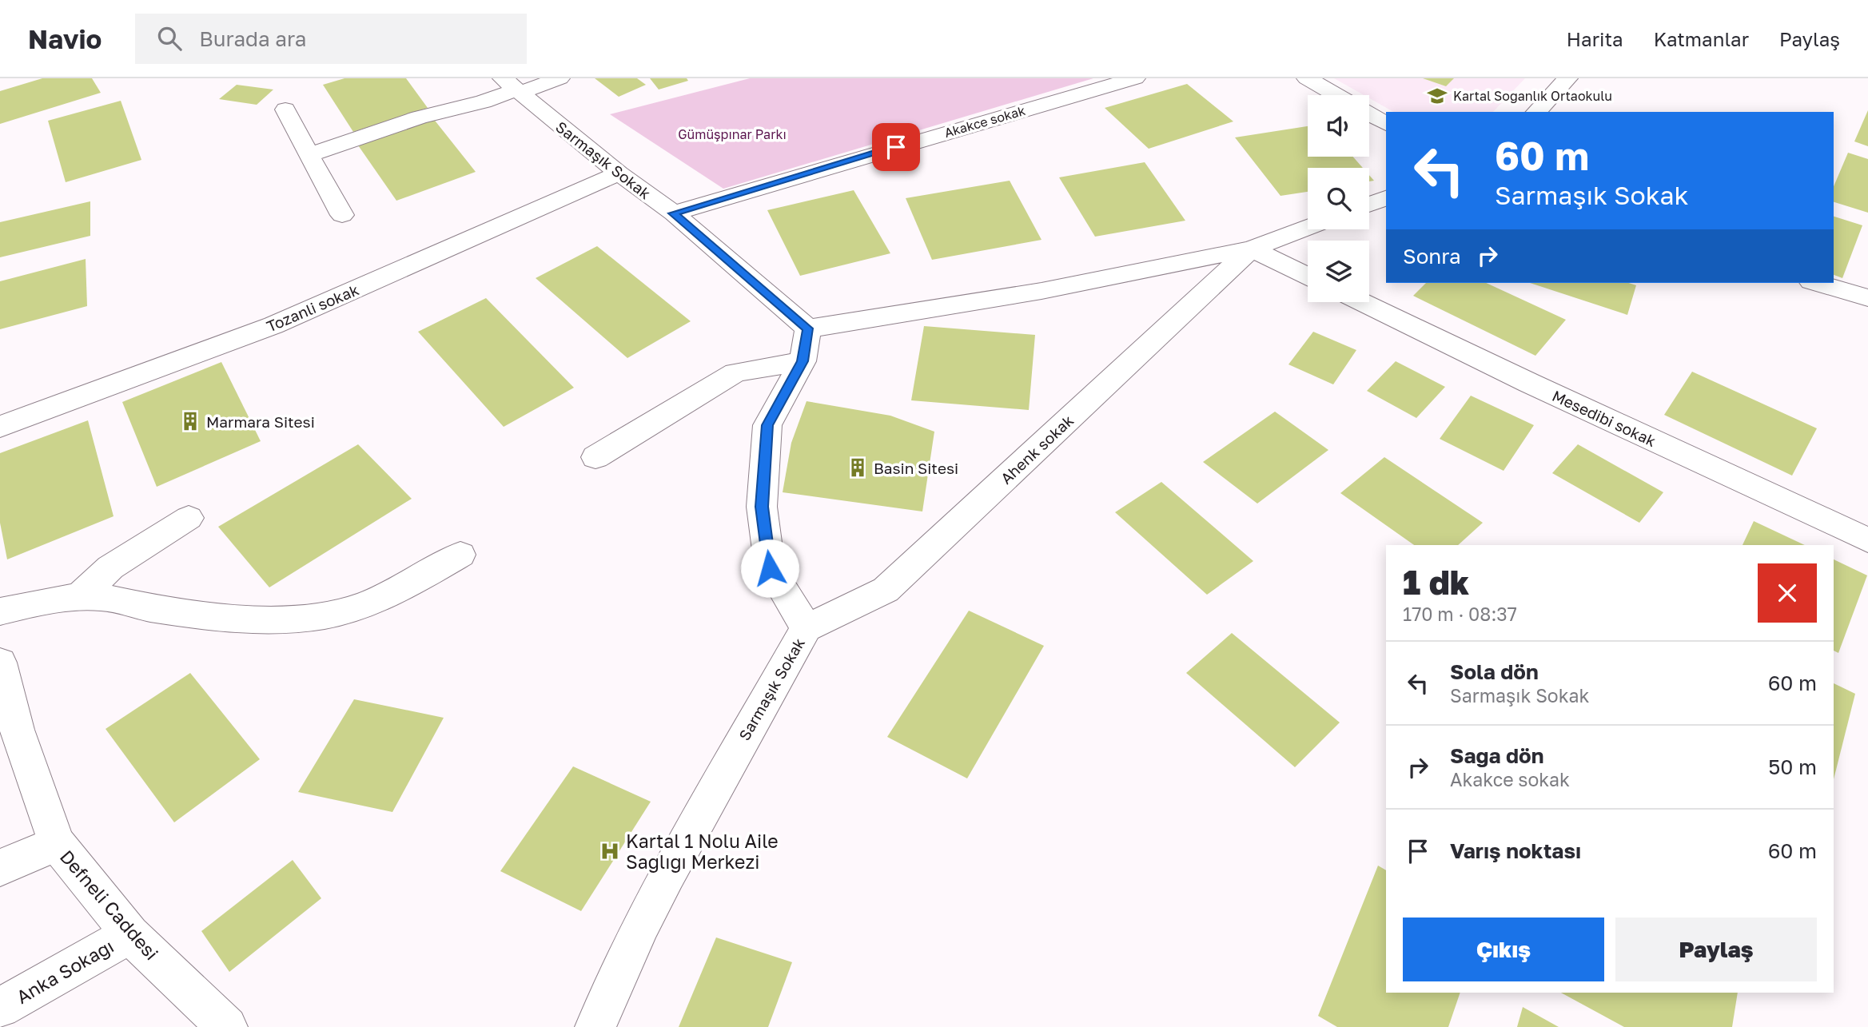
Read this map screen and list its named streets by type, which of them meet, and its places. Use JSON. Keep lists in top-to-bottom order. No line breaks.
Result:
{"streets":{"street":["Akakce sokak","Sarmaşık Sokak","Tozanli sokak","Mesedibi sokak","Ahenk sokak","Defneli Caddesi","Anka Sokağı"]},"crossings":[["Akakce sokak","Sarmaşık Sokak"],["Sarmaşık Sokak","Tozanli sokak"],["Sarmaşık Sokak","Ahenk sokak"],["Defneli Caddesi","Anka Sokağı"]],"parks":["Gümüşpınar Parkı"],"places":{"school or university":["Kartal Soğanlık Ortaokulu"],"building":["Marmara Sitesi","Basin Sitesi"],"hospital":["Kartal 1 Nolu Aile Sağlığı Merkezi"]},"page":{"header":"Navio","search":"Burada ara","nav":["Harita","Katmanlar","Paylaş"],"turn":["60 m","Sarmaşık Sokak"],"then":"Sonra","heading":["1 dk","170 m · 08:37"],"list":[{"name":"Sola dön","note":"Sarmaşık Sokak","value":"60 m"},{"name":"Sağa dön","note":"Akakce sokak","value":"50 m"},{"name":"Varış noktası","value":"60 m"}],"buttons":["Çıkış","Paylaş"]}}
